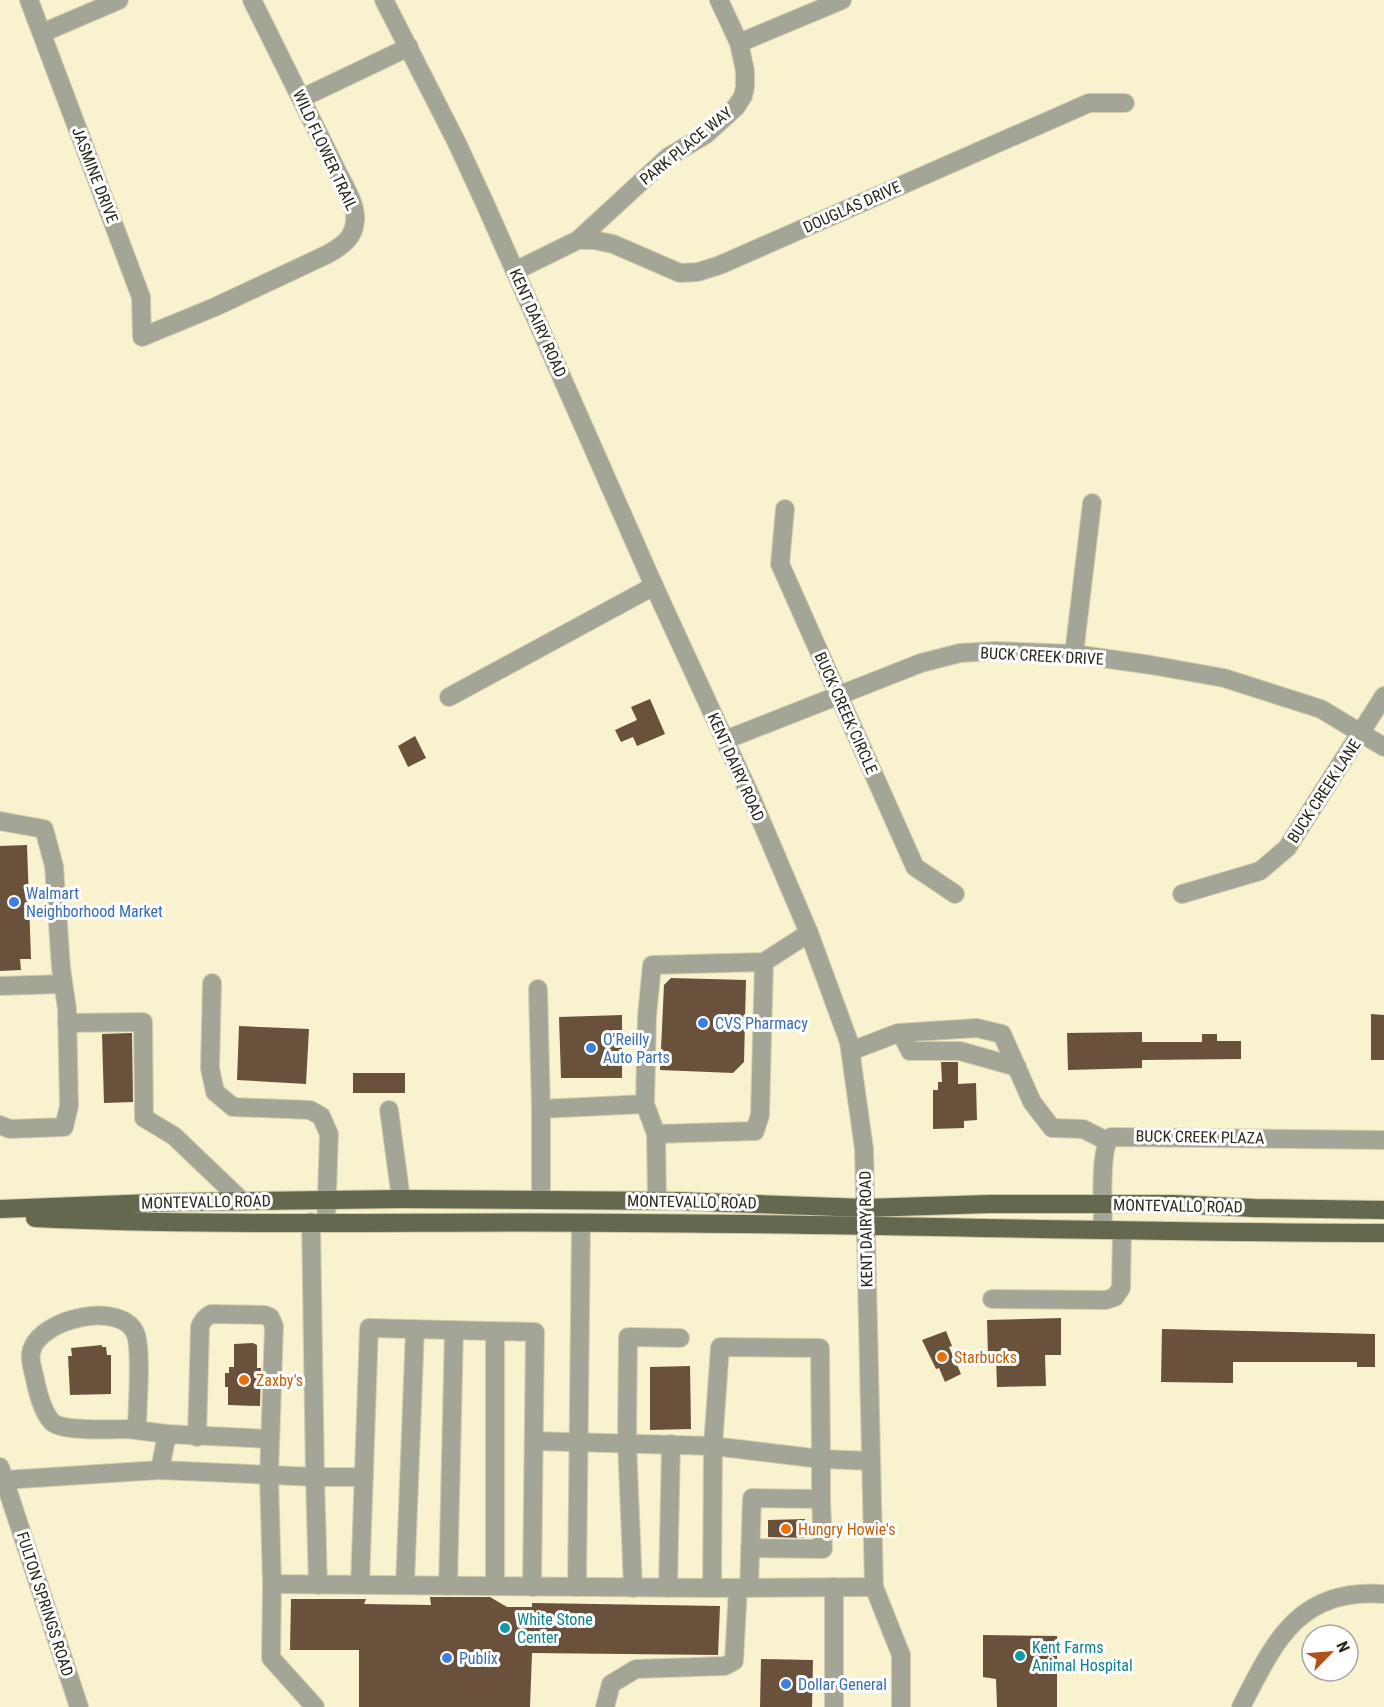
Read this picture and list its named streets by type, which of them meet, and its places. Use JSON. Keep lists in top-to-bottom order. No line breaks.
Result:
{"streets":{"main road":["MONTEVALLO ROAD"],"street":["PARK PLACE WAY","WILD FLOWER TRAIL","JASMINE DRIVE","DOUGLAS DRIVE","KENT DAIRY ROAD","BUCK CREEK DRIVE","BUCK CREEK CIRCLE","BUCK CREEK LANE","BUCK CREEK PLAZA","FULTON SPRINGS ROAD"]},"crossings":[["PARK PLACE WAY","DOUGLAS DRIVE"],["PARK PLACE WAY","KENT DAIRY ROAD"],["WILD FLOWER TRAIL","JASMINE DRIVE"],["KENT DAIRY ROAD","BUCK CREEK DRIVE"],["KENT DAIRY ROAD","MONTEVALLO ROAD"],["BUCK CREEK DRIVE","BUCK CREEK CIRCLE"],["BUCK CREEK DRIVE","BUCK CREEK LANE"]],"places":["Walmart Neighborhood Market","CVS Pharmacy","O'Reilly Auto Parts","Starbucks","Zaxby's","Hungry Howie's","White Stone Center","Kent Farms Animal Hospital","Publix","Dollar General"],"north":"top right"}
